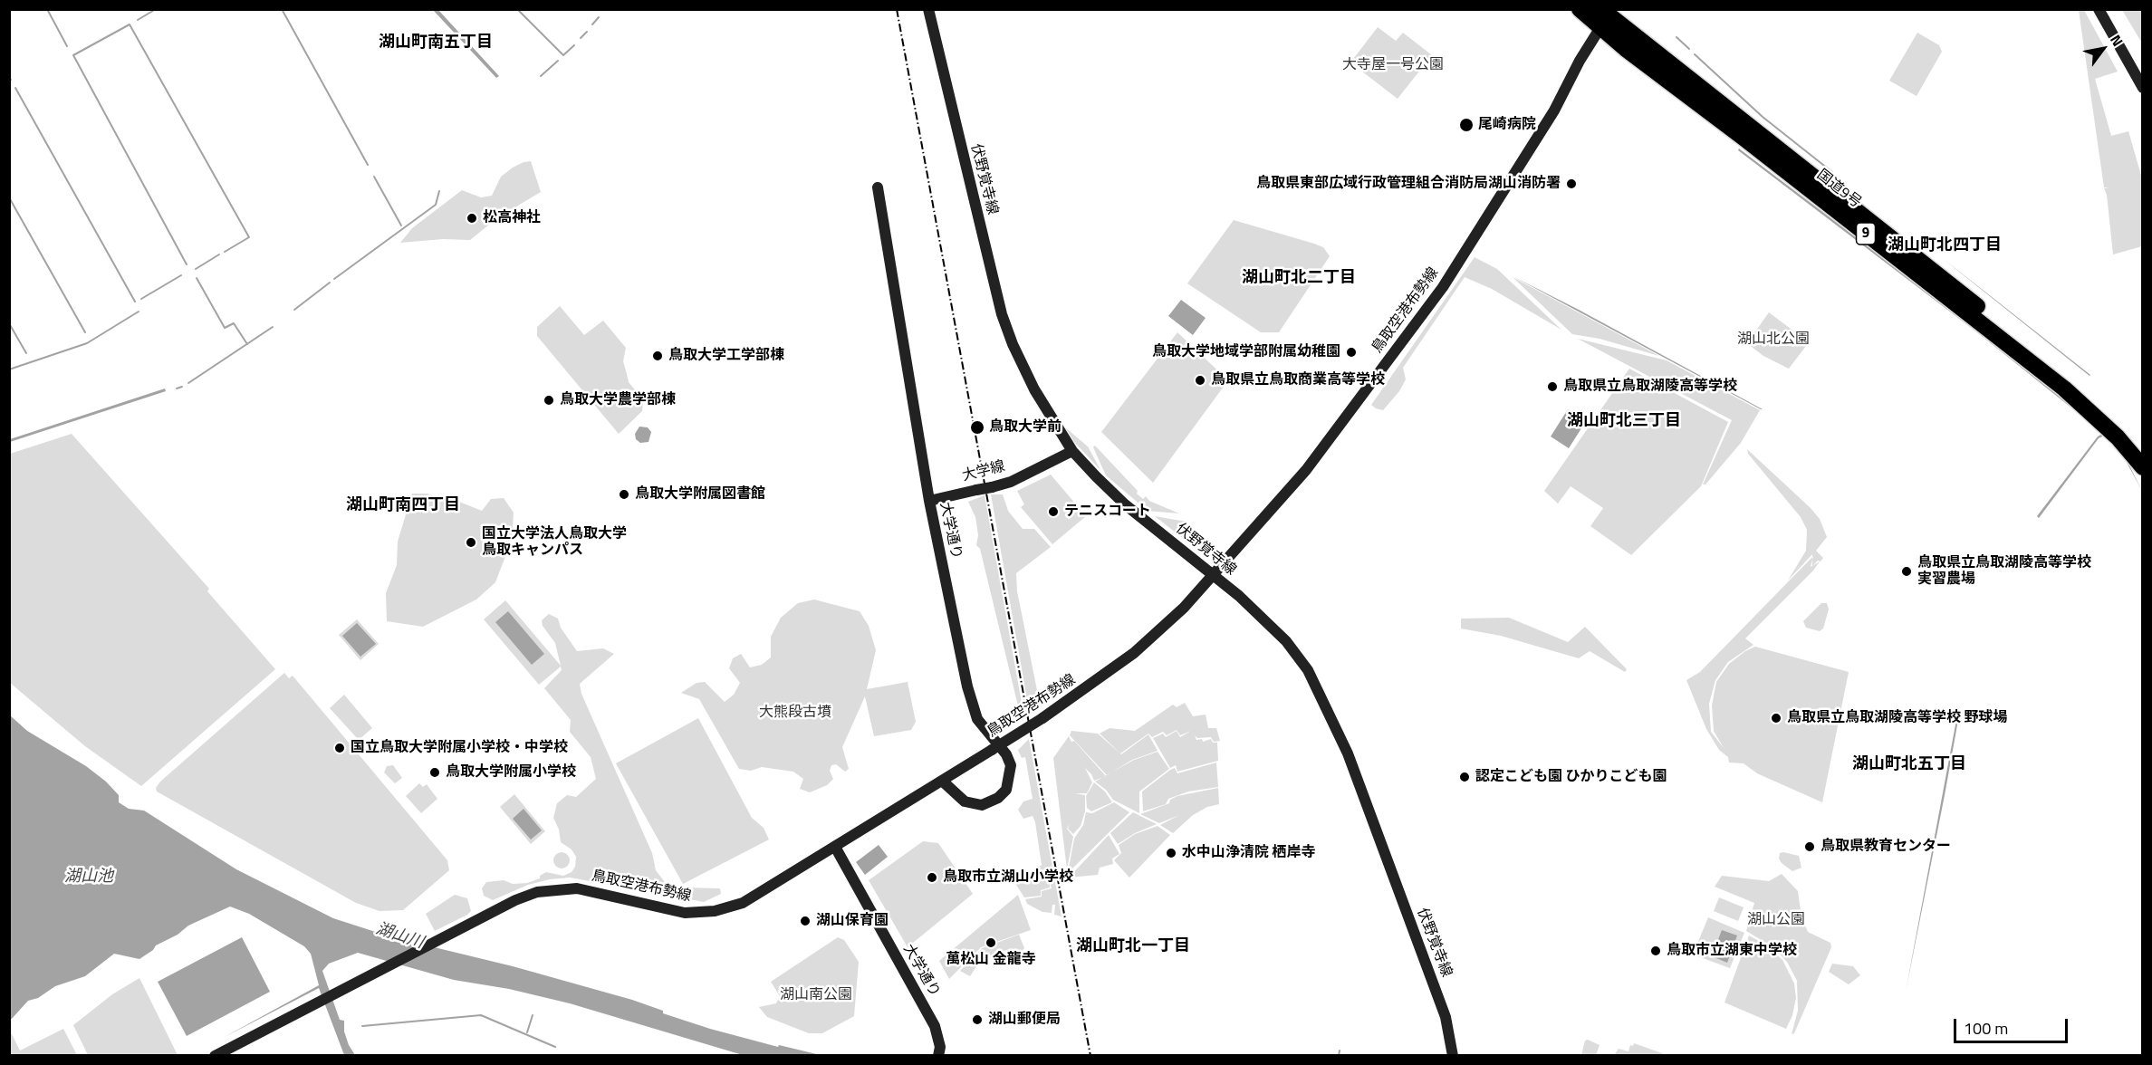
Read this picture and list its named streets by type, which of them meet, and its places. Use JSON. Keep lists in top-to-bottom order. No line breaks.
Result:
{"streets":{"highway":["国道9号","9"],"main road":["伏野覚寺線","鳥取空港布勢線","大学線","大学通り"]},"crossings":[["伏野覚寺線","鳥取空港布勢線"],["伏野覚寺線","大学線"],["国道9号","鳥取空港布勢線"],["鳥取空港布勢線","大学通り"],["大学線","大学通り"]],"districts":["湖山町南五丁目","湖山町北四丁目","湖山町北二丁目","湖山町北三丁目","湖山町南四丁目","湖山町北五丁目","湖山町北一丁目"],"water":["湖山池","湖山川"],"parks":["大寺屋一号公園","湖山北公園","大熊段古墳","湖山公園","湖山南公園"],"places":["尾崎病院","鳥取県東部広域行政管理組合消防局湖山消防署","松高神社","鳥取大学地域学部附属幼稚園","鳥取大学工学部棟","鳥取県立鳥取商業高等学校","鳥取県立鳥取湖陵高等学校","鳥取大学農学部棟","鳥取大学前","鳥取大学附属図書館","テニスコート","国立大学法人鳥取大学 鳥取キャンパス","鳥取県立鳥取湖陵高等学校 実習農場","鳥取県立鳥取湖陵高等学校 野球場","国立鳥取大学附属小学校・中学校","鳥取大学附属小学校","認定こども園 ひかりこども園","鳥取県教育センター","水中山浄清院 栖岸寺","鳥取市立湖山小学校","湖山保育園","萬松山 金龍寺","鳥取市立湖東中学校","湖山郵便局"],"scale_bar":"100 m","north":"top right"}
